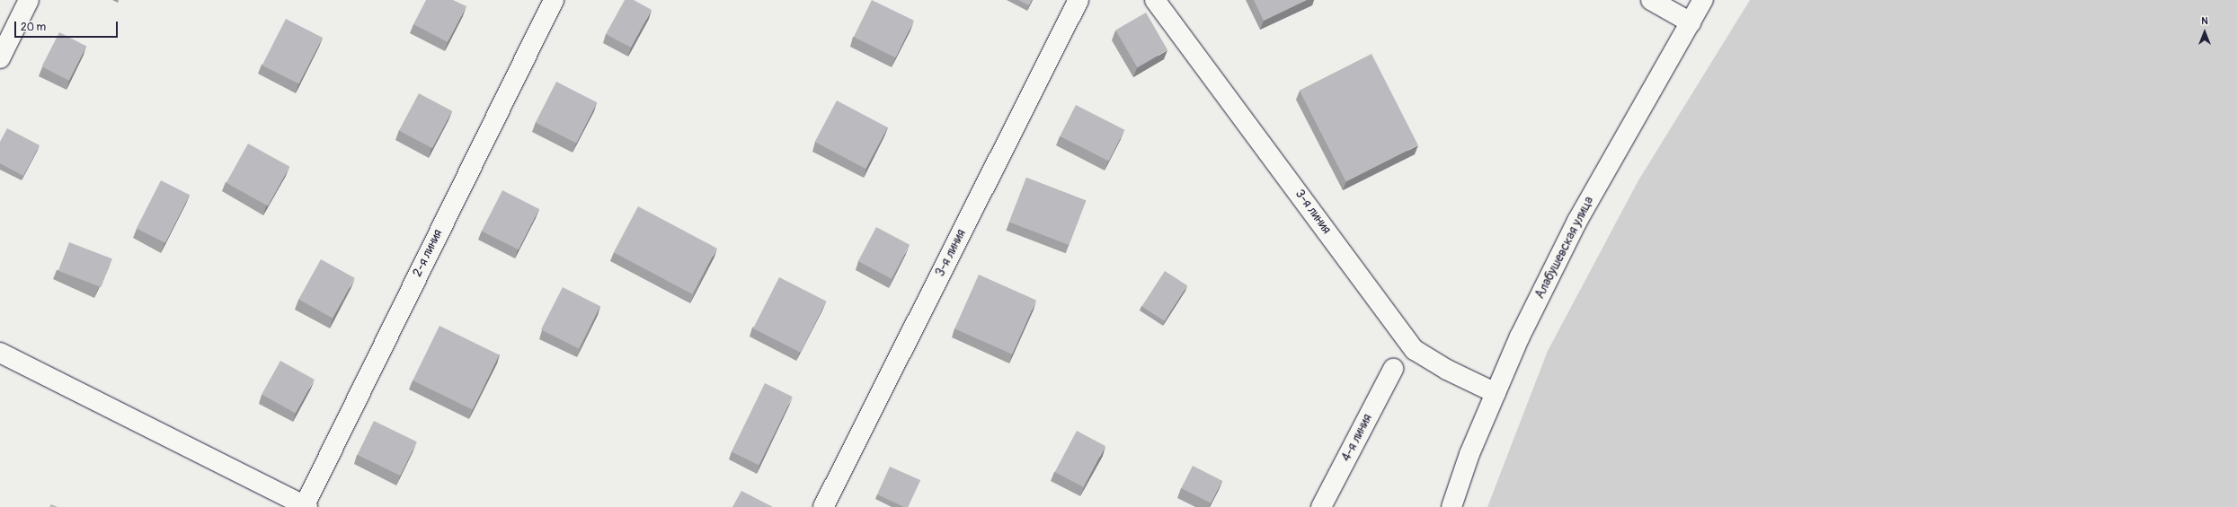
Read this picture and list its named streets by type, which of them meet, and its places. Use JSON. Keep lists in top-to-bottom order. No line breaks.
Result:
{"streets":{"street":["3-я линия","Алабушевская улица","2-я линия","4-я линия"]},"crossings":[["3-я линия","Алабушевская улица"]],"scale_bar":"20 m","north":"top"}
